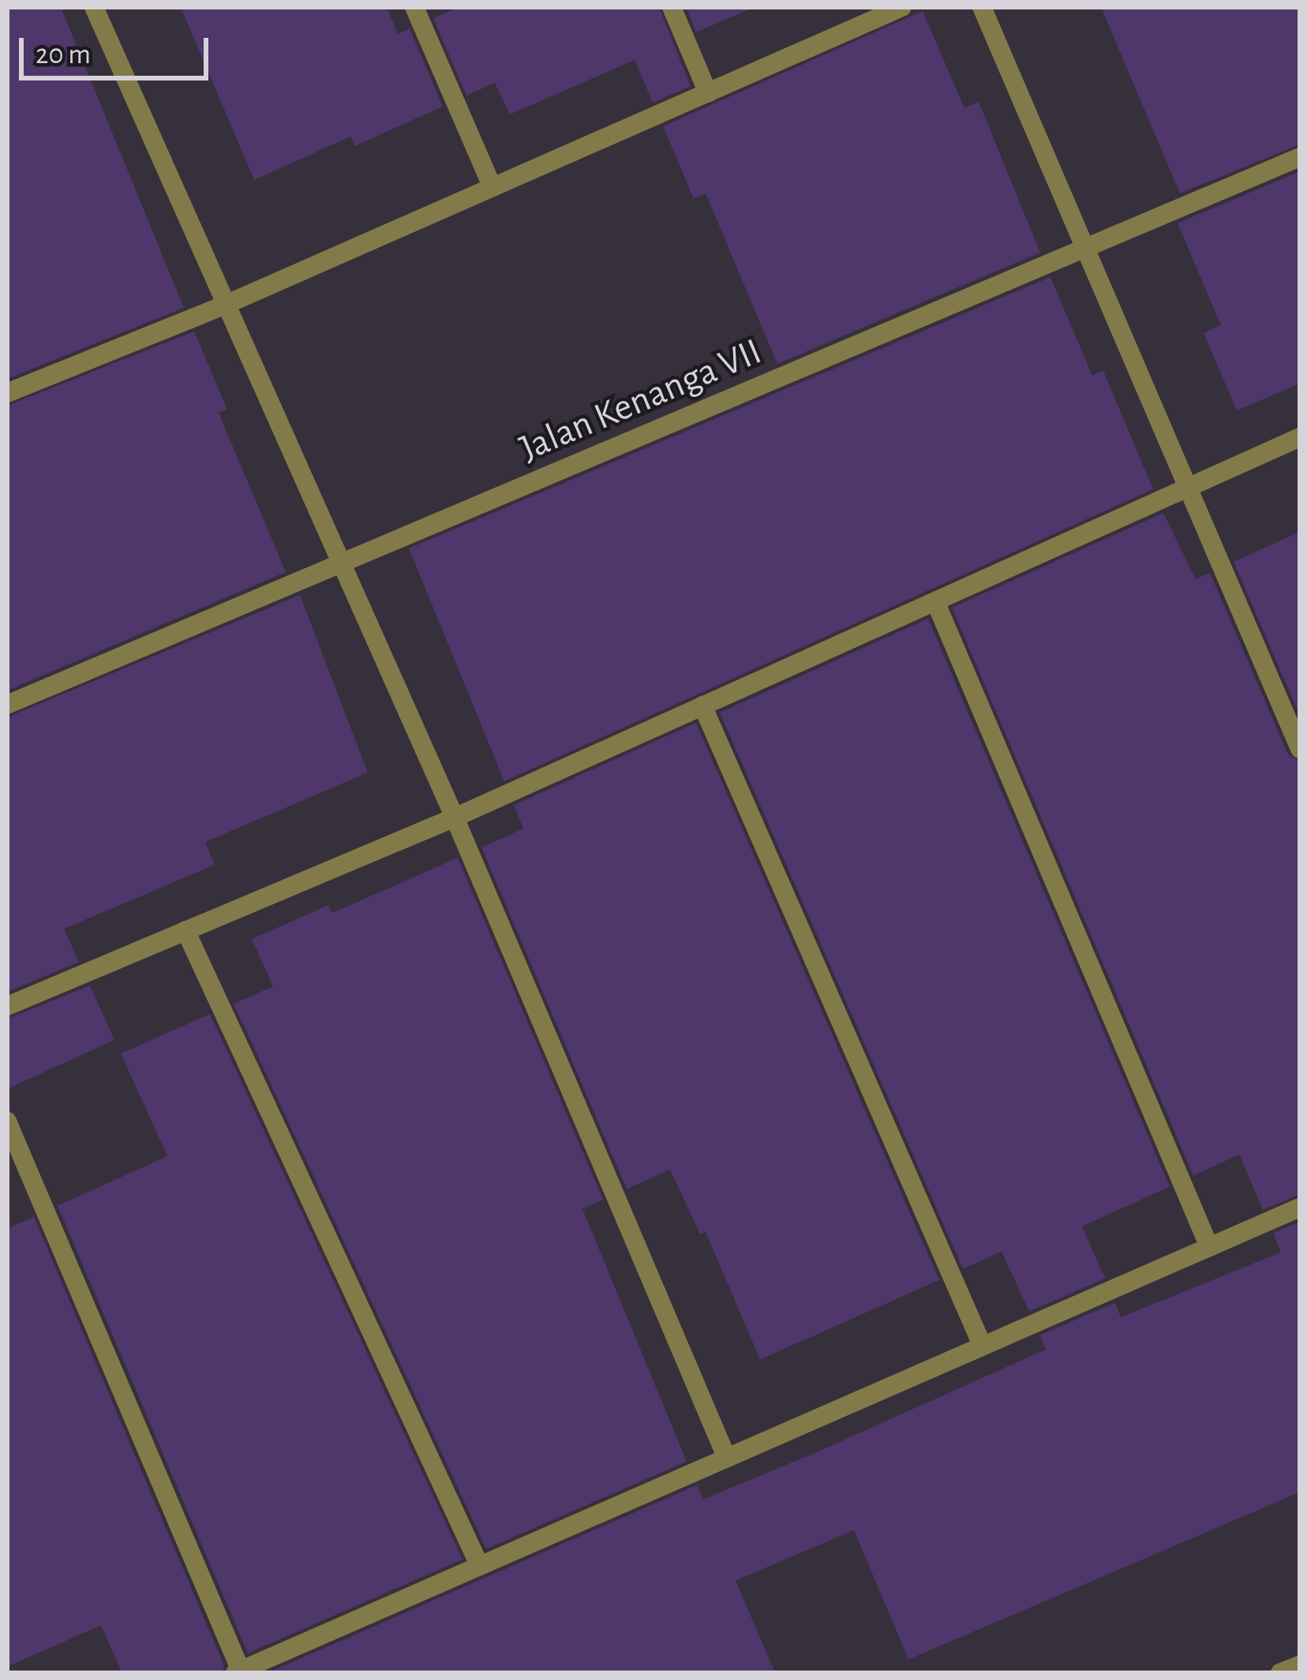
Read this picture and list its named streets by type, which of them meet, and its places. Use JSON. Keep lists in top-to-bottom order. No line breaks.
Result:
{"streets":{"street":["Jalan Kenanga VII"]},"scale_bar":"20 m"}
